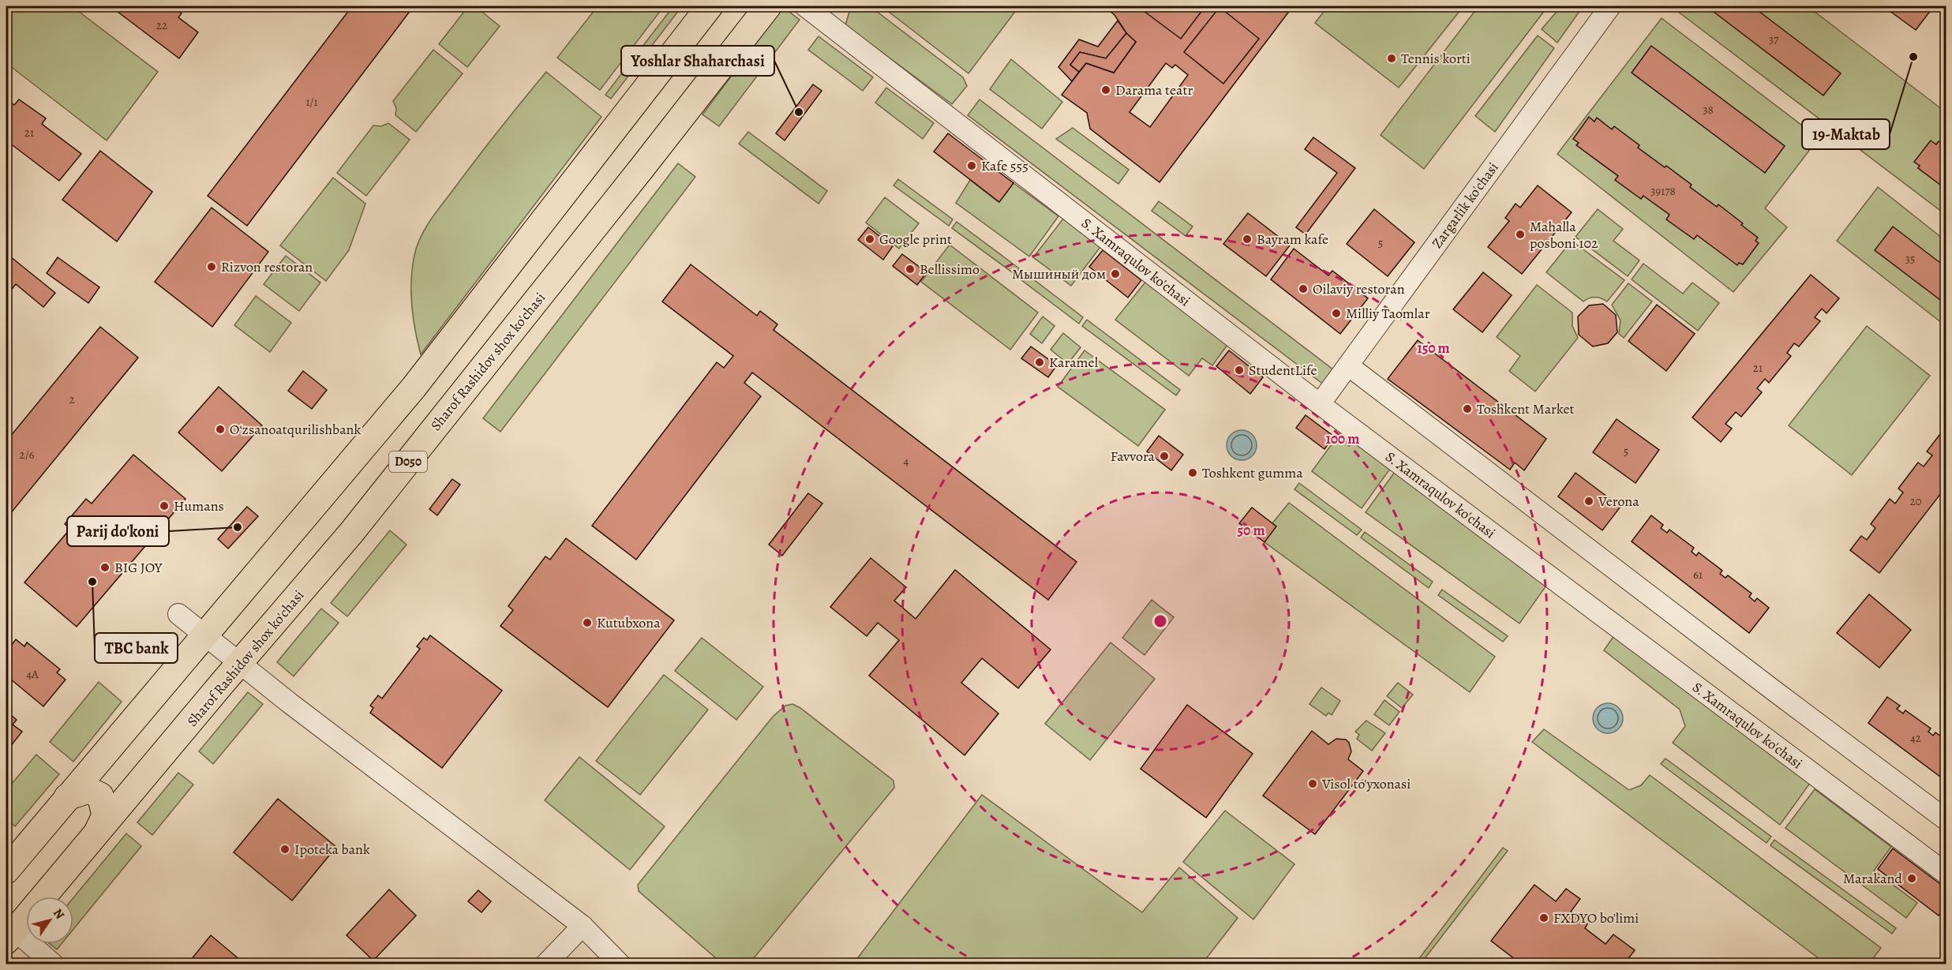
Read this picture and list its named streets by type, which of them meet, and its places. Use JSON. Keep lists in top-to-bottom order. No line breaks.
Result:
{"streets":{"main road":["Sharof Rashidov shox ko'chasi","D050"],"street":["Zargarlik ko'chasi","S. Xamraqulov ko'chasi"]},"crossings":[["Zargarlik ko'chasi","S. Xamraqulov ko'chasi"]],"places":["19-Maktab","Tennis korti","Darama teatr","Yoshlar Shaharchasi","Kafe 555","Mahalla posboni 102","Google print","Bayram kafe","Rizvon restoran","Bellissimo","Мышиный дом","Oilaviy restoran","Milliy Taomlar","Karamel","StudentLife","Toshkent Market","Oʻzsanoatqurilishbank","Favvora","Toshkent gumma","Verona","Humans","Parij do'koni","BIG JOY","TBC bank","Kutubxona","Visol to'yxonasi","Ipoteka bank","Marakand","FXDYO bo'limi"],"house_numbers":["22","37","1/1","38","21","39178","5","35","21","2","5","2/6","4","20","61","4А","42"],"north":"top right","rings":["150 m","100 m","50 m"]}
